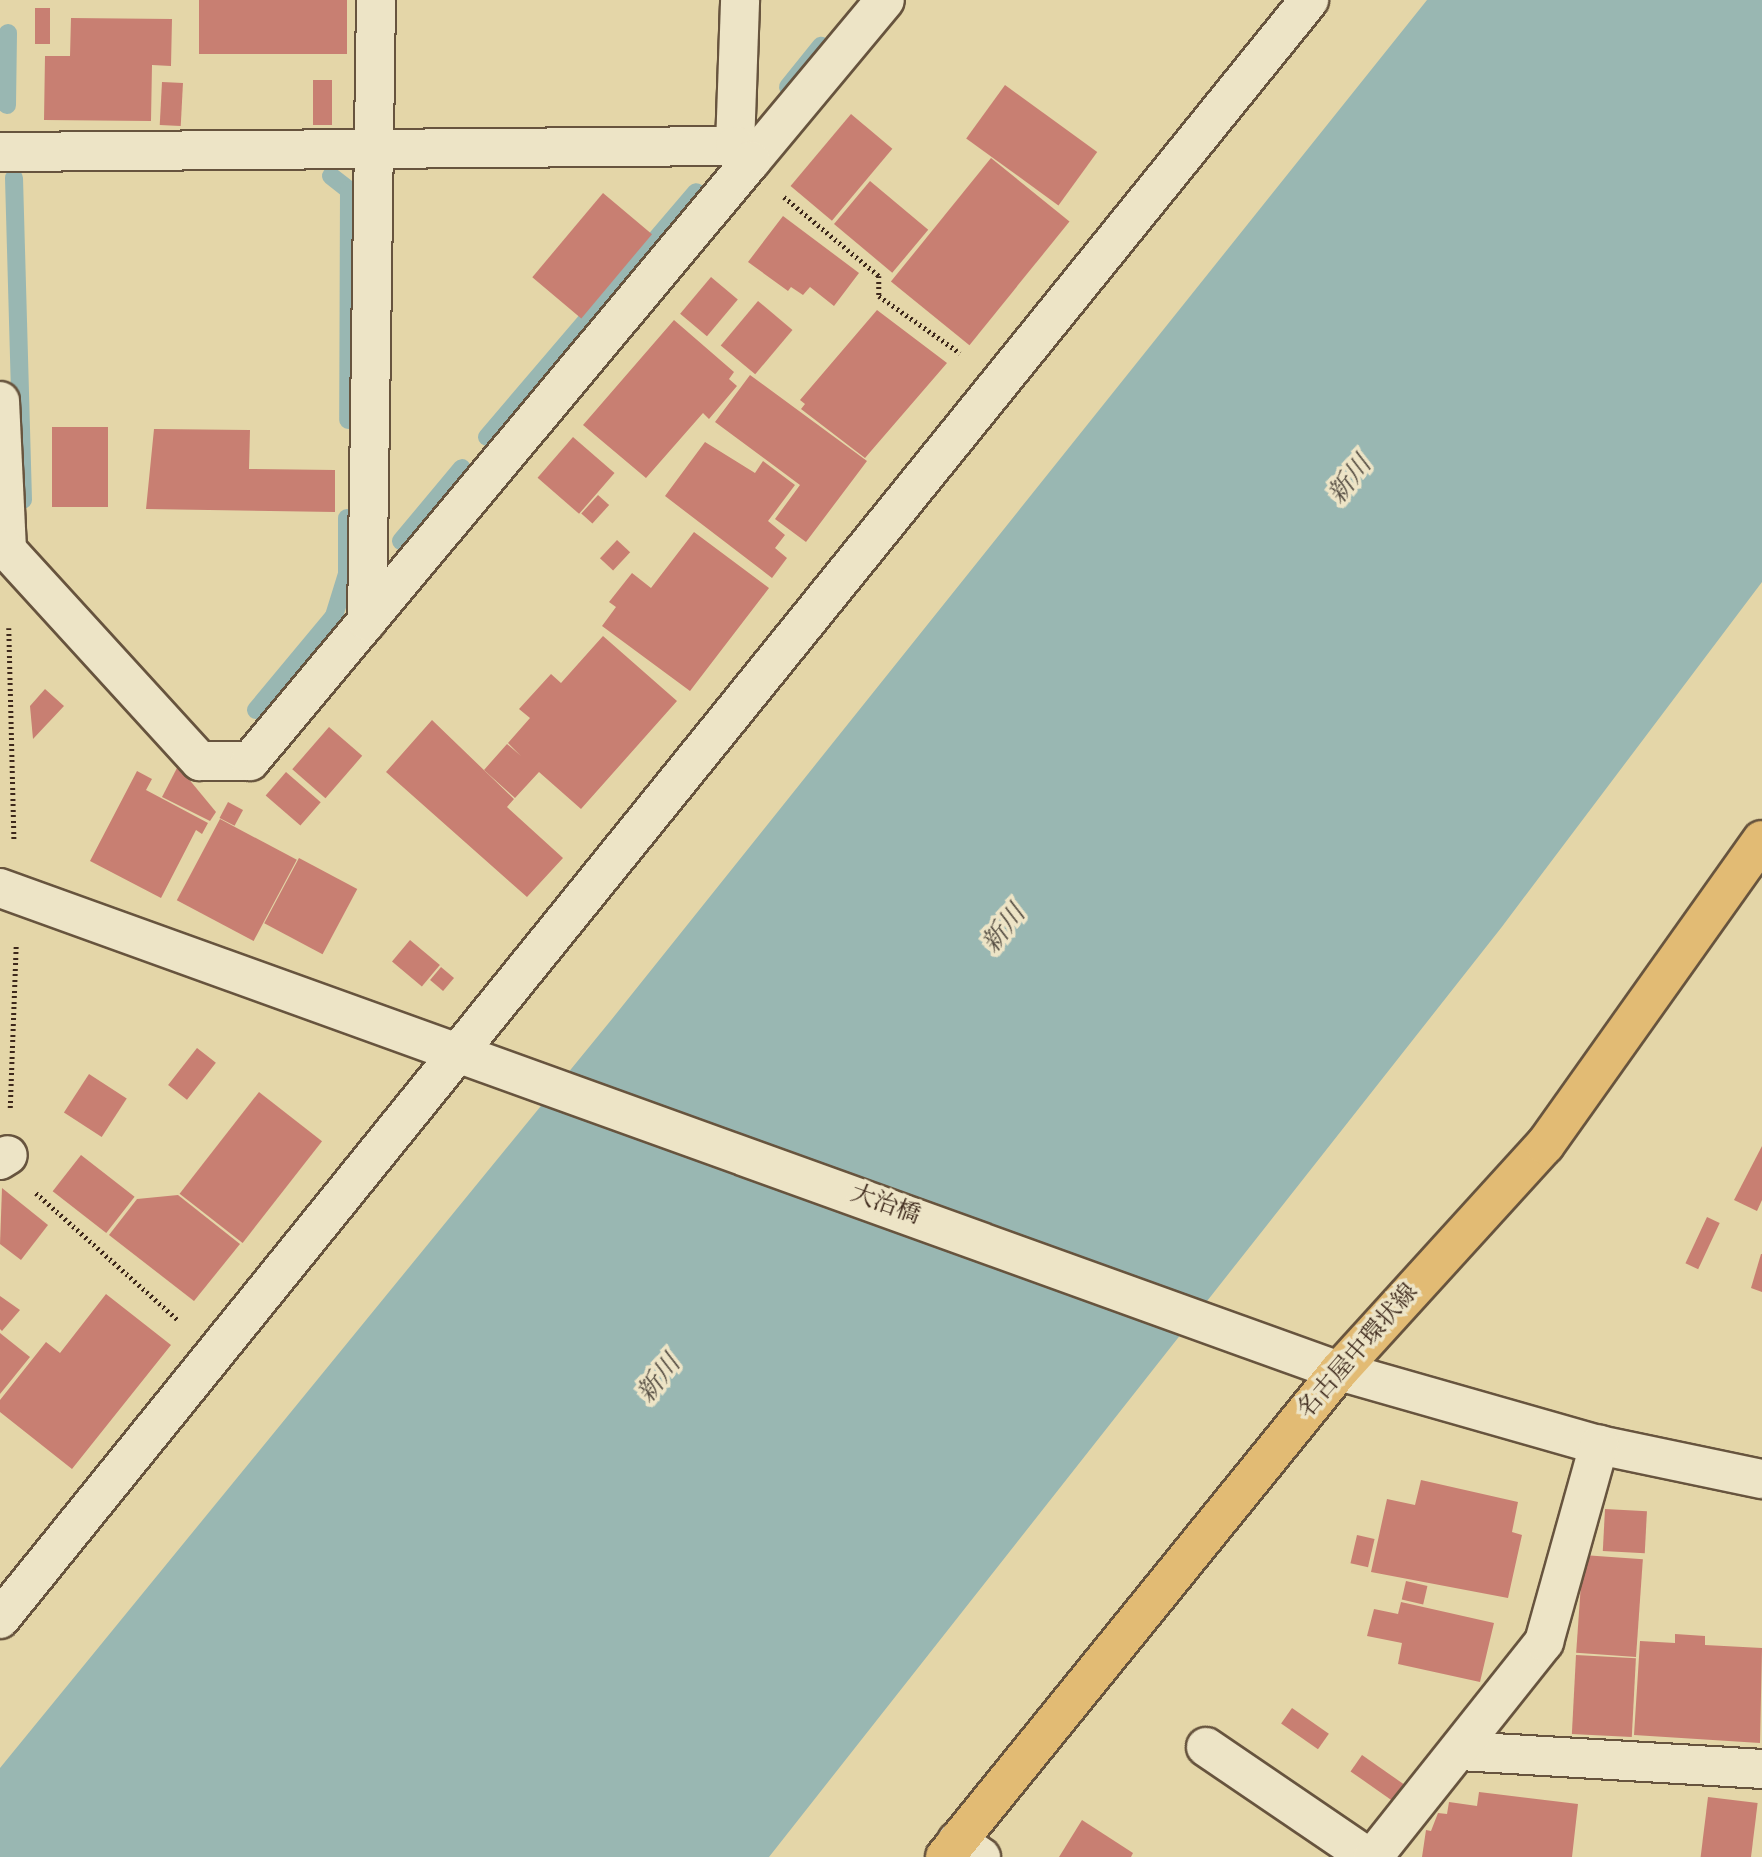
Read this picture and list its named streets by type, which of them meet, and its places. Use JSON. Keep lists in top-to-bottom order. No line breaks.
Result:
{"streets":{"main road":["名古屋中環状線"],"street":["大治橋"]},"crossings":[["大治橋","名古屋中環状線"]],"water":["新川"]}
